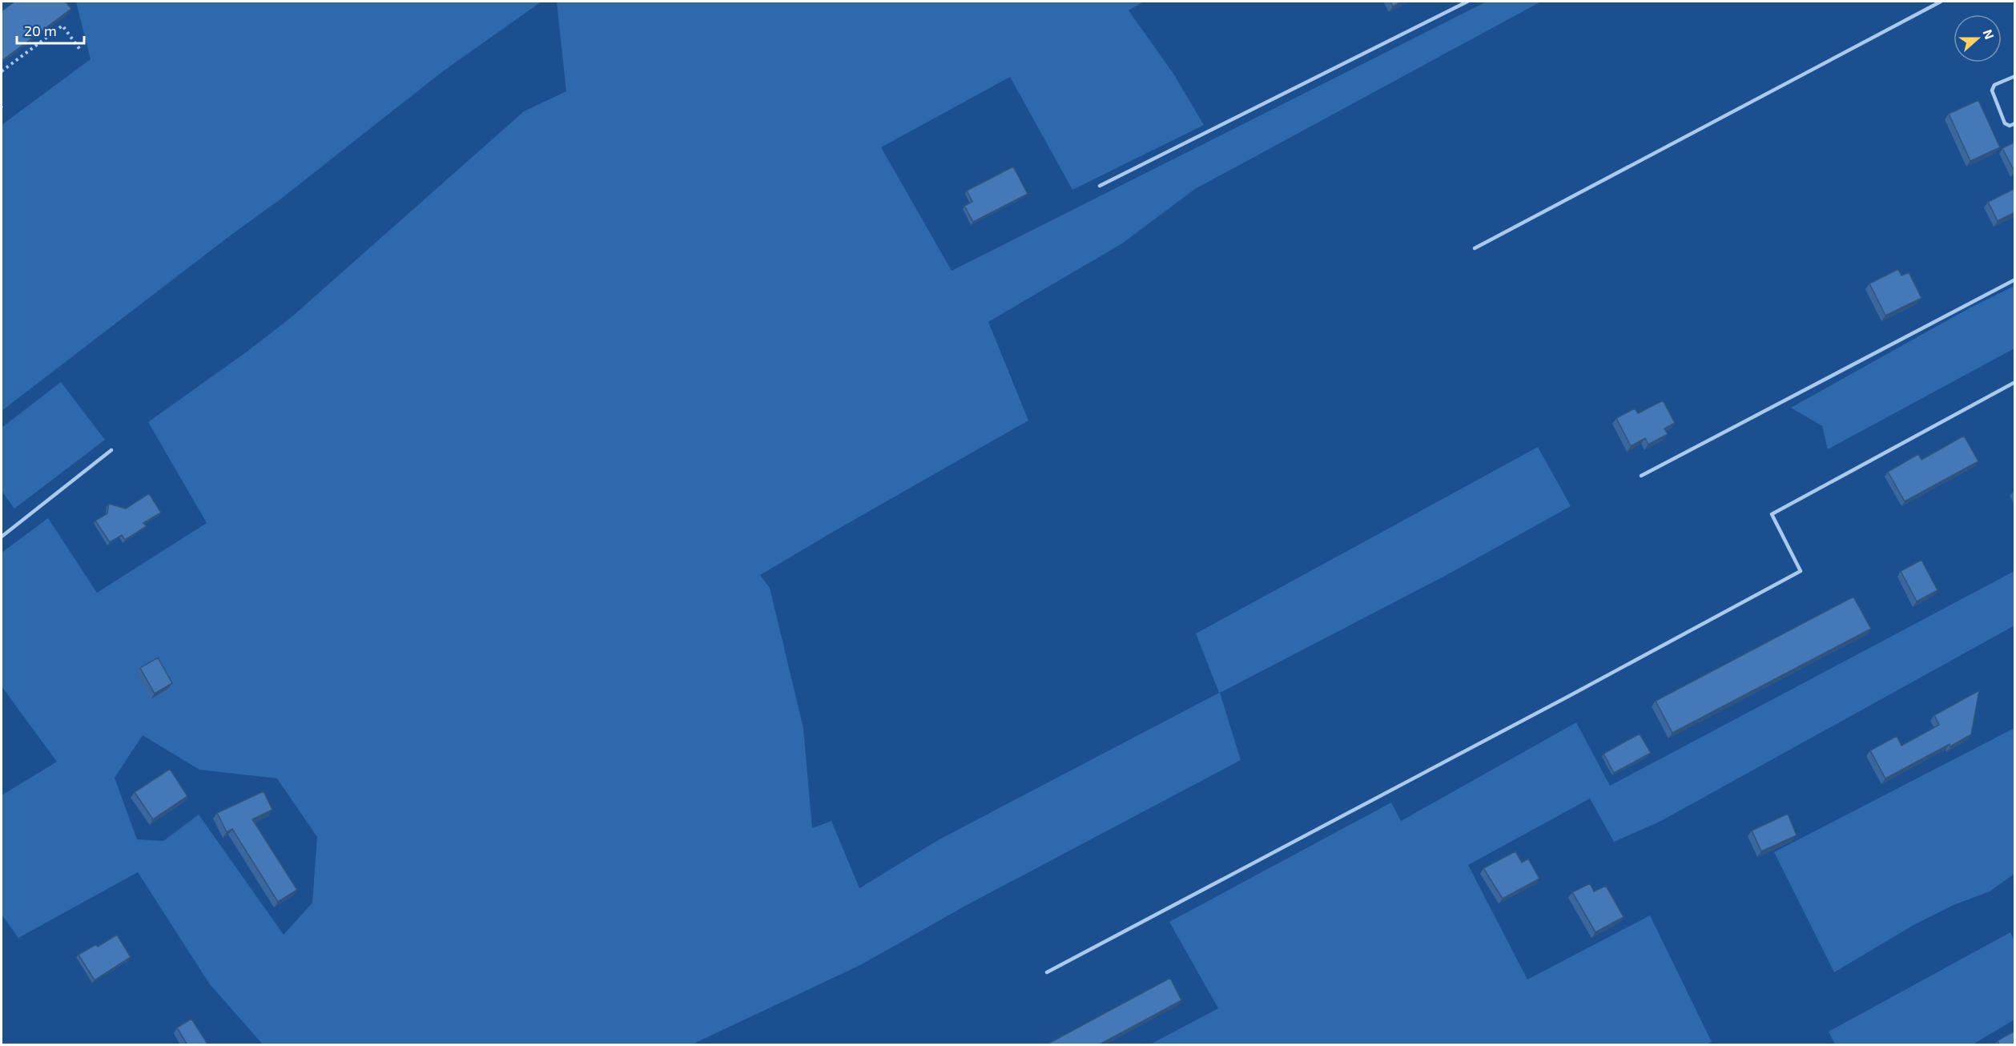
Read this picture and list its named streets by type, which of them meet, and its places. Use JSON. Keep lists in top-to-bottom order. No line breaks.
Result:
{"scale_bar":"20 m","north":"right"}
